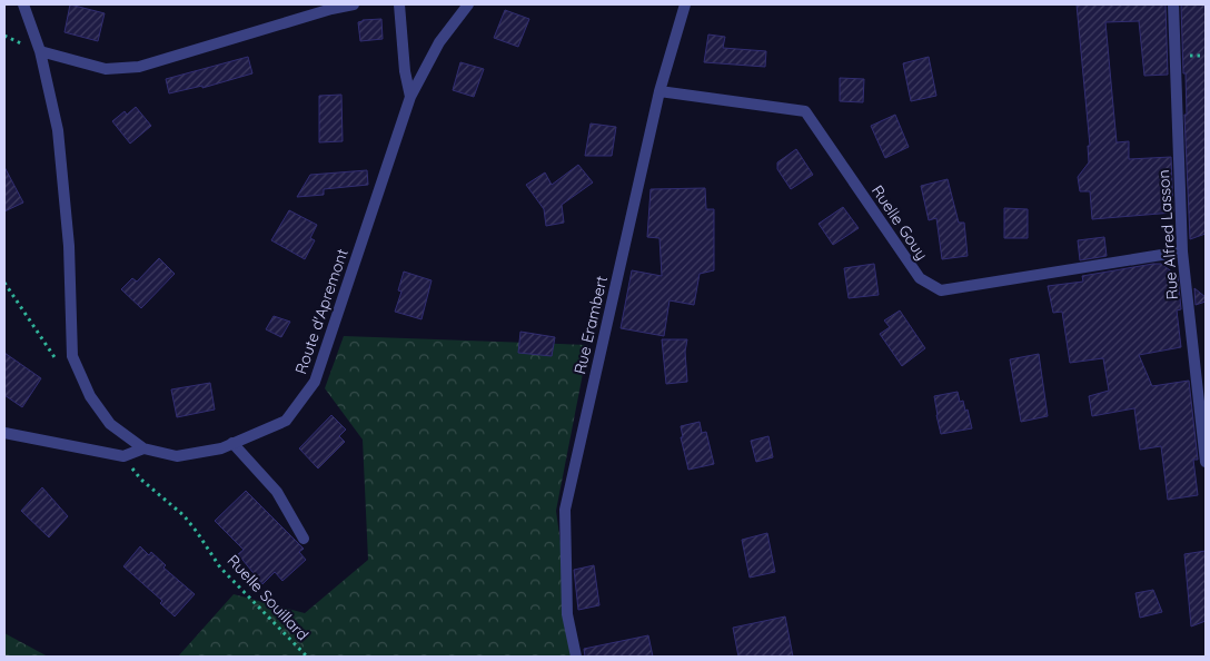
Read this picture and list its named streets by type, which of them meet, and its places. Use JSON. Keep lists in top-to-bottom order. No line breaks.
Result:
{"streets":{"street":["Ruelle Gouy","Rue Alfred Lasson","Route d'Apremont","Rue Erambert"],"path":["Ruelle Souillard"]},"crossings":[["Ruelle Gouy","Rue Alfred Lasson"],["Ruelle Gouy","Rue Erambert"]]}
